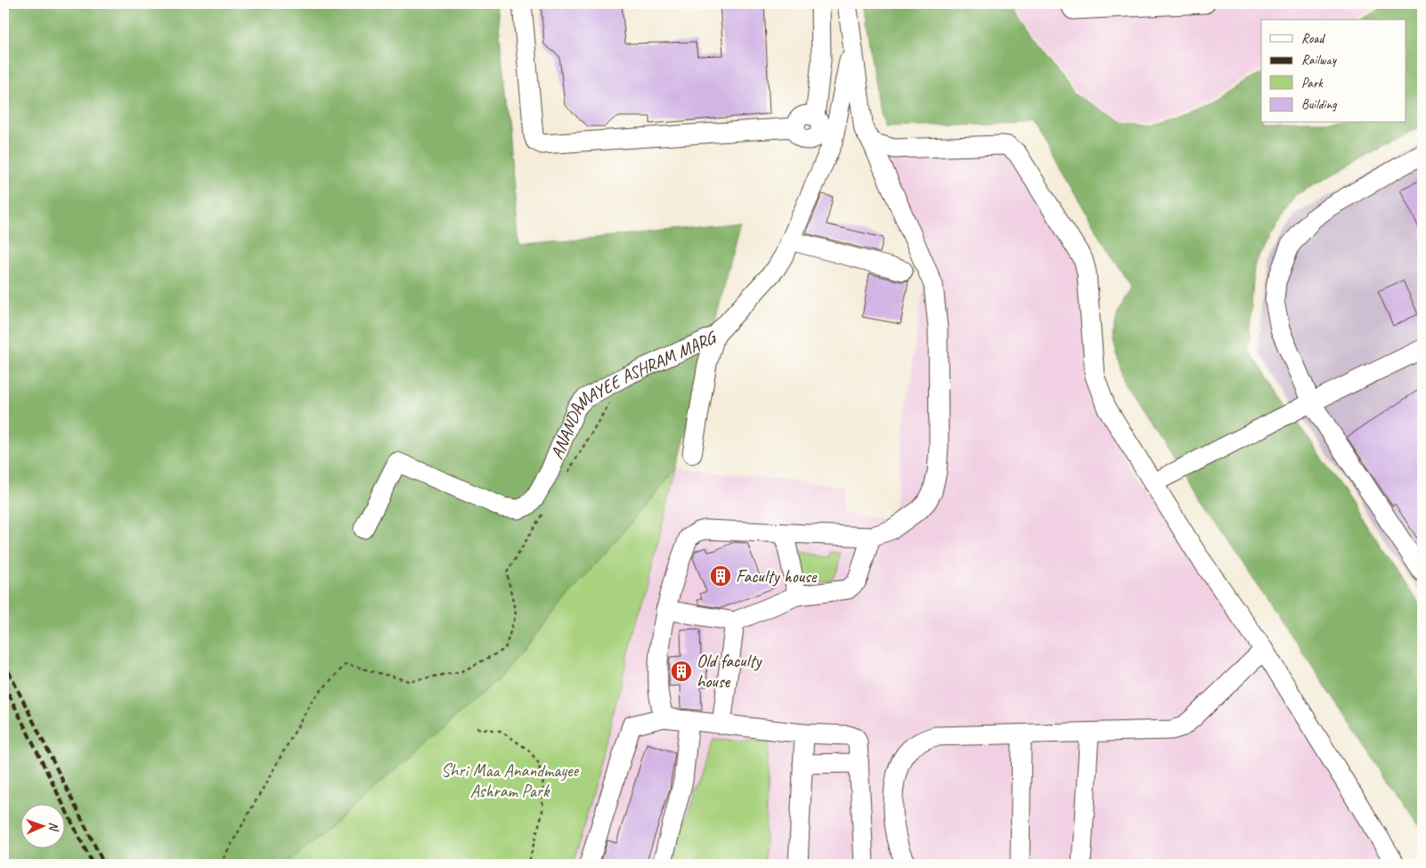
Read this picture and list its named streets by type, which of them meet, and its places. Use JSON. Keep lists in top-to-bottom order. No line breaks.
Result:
{"streets":{"street":["ANANDAMAYEE ASHRAM MARG"]},"parks":["Shri Maa Anandmayee Ashram Park"],"places":{"building":["Faculty house","Old faculty house"]},"legend":["Road","Railway","Park","Building"],"north":"right"}
